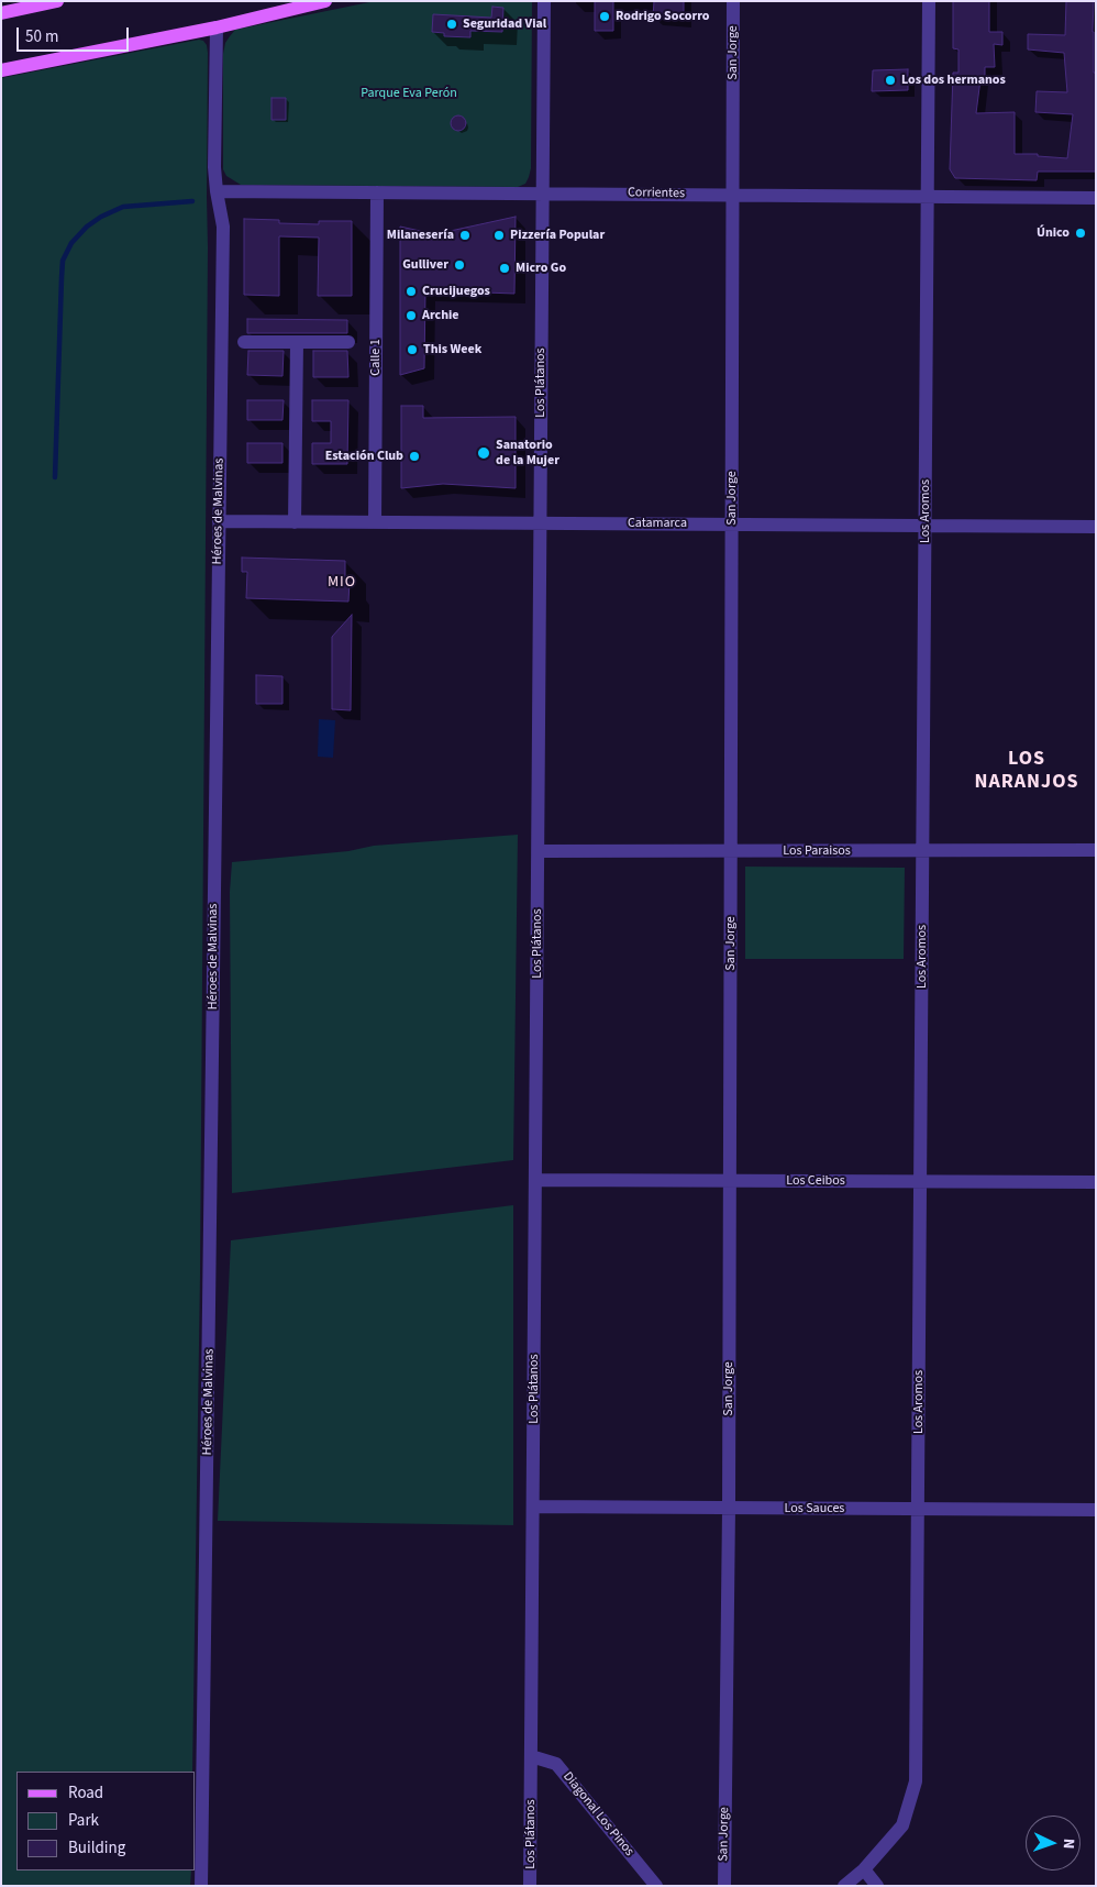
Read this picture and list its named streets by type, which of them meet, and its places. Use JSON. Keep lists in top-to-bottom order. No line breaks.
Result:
{"streets":{"street":["San Jorge","Corrientes","Calle 1","Los Plátanos","Héroes de Malvinas","Los Aromos","Catamarca","Los Paraisos","Los Ceibos","Los Sauces","Diagonal Los Pinos"]},"crossings":[["San Jorge","Corrientes"],["San Jorge","Catamarca"],["San Jorge","Los Paraisos"],["San Jorge","Los Ceibos"],["San Jorge","Los Sauces"],["Corrientes","Calle 1"],["Corrientes","Los Plátanos"],["Corrientes","Héroes de Malvinas"],["Corrientes","Los Aromos"],["Calle 1","Catamarca"],["Los Plátanos","Catamarca"],["Los Plátanos","Los Paraisos"],["Los Plátanos","Los Ceibos"],["Los Plátanos","Los Sauces"],["Los Plátanos","Diagonal Los Pinos"],["Héroes de Malvinas","Catamarca"],["Los Aromos","Catamarca"],["Los Aromos","Los Paraisos"],["Los Aromos","Los Ceibos"],["Los Aromos","Los Sauces"]],"districts":["MIO","LOS NARANJOS"],"parks":["Parque Eva Perón"],"places":["Rodrigo Socorro","Seguridad Vial","Los dos hermanos","Único","Milanesería","Pizzería Popular","Gulliver","Micro Go","Crucijuegos","Archie","This Week","Sanatorio de la Mujer","Estación Club"],"legend":["Road","Park","Building"],"scale_bar":"50 m","north":"right"}
